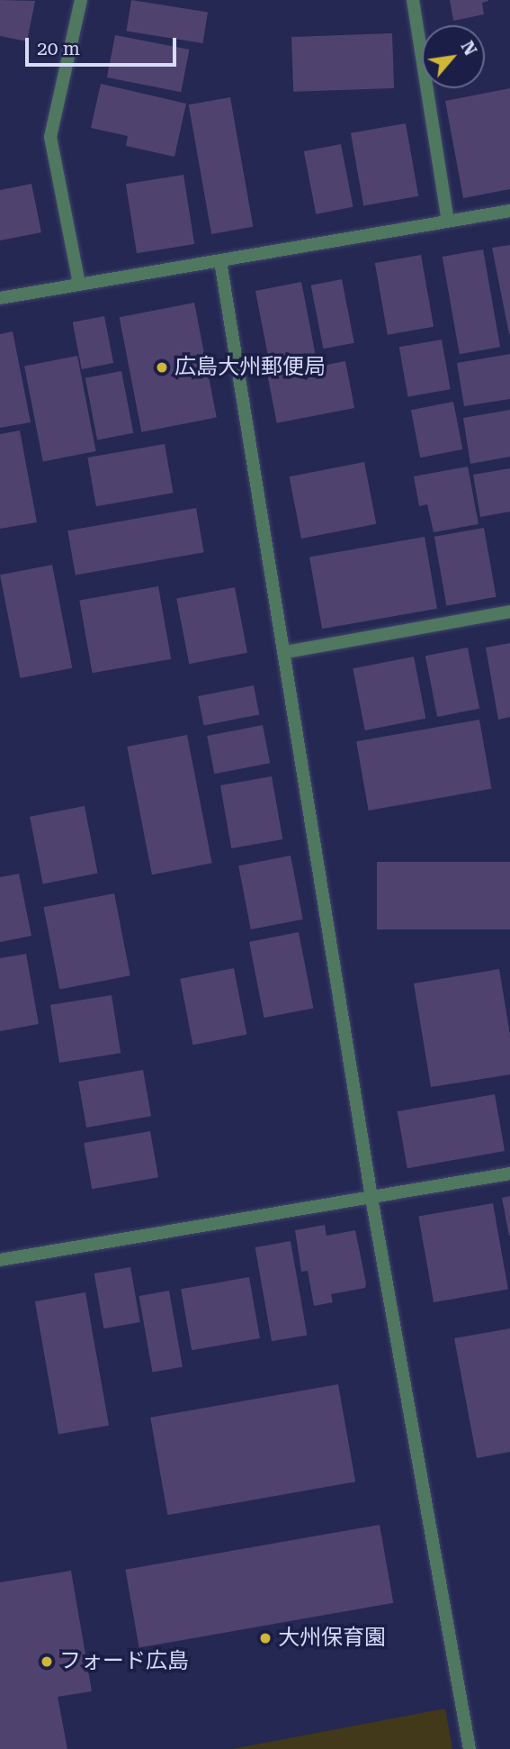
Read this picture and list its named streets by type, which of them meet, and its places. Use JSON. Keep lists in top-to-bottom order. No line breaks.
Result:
{"places":["広島大州郵便局","大州保育園","フォード広島"],"scale_bar":"20 m","north":"top right"}
